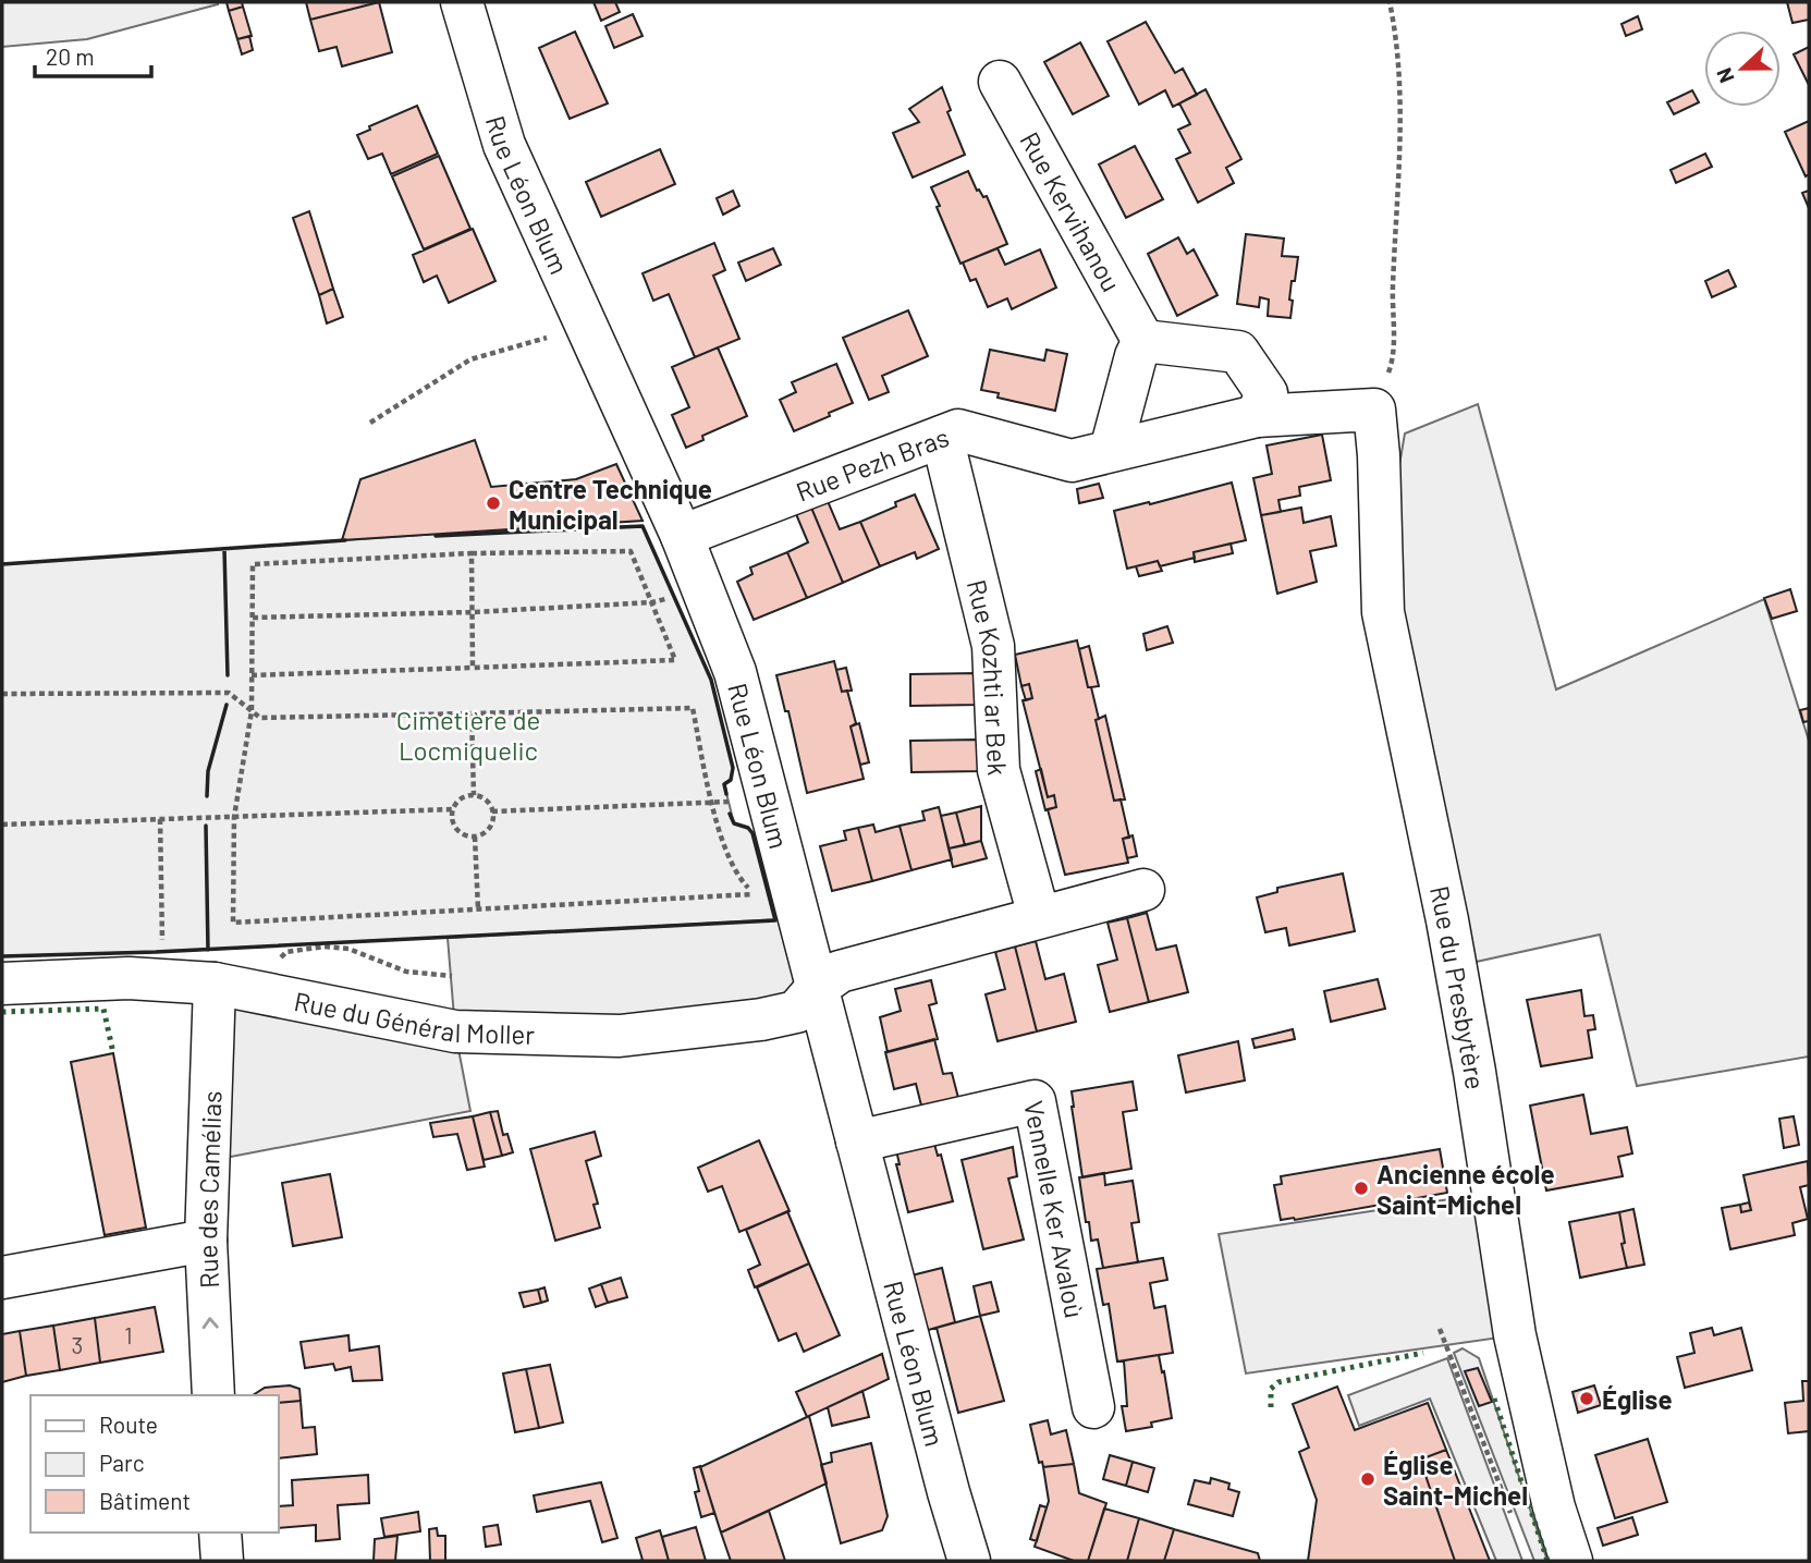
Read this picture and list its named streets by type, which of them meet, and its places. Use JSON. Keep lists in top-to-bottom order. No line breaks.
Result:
{"streets":{"street":["Rue Léon Blum","Rue Kervihanou","Rue Pezh Bras","Rue Kozhti ar Bek","Rue du Presbytère","Rue du Général Moller","Rue des Camélias","Vennelle Ker Avaloù"]},"crossings":[["Rue Léon Blum","Rue Pezh Bras"],["Rue Léon Blum","Rue du Général Moller"],["Rue Léon Blum","Vennelle Ker Avaloù"],["Rue Pezh Bras","Rue Kozhti ar Bek"],["Rue Pezh Bras","Rue du Presbytère"],["Rue du Général Moller","Rue des Camélias"]],"one_way":["Rue des Camélias"],"parks":["Cimetière de Locmiquelic"],"places":["Centre Technique Municipal","Ancienne école Saint-Michel","Église","Église Saint-Michel"],"house_numbers":["1","3"],"legend":["Route","Parc","Bâtiment"],"scale_bar":"20 m","north":"left"}
